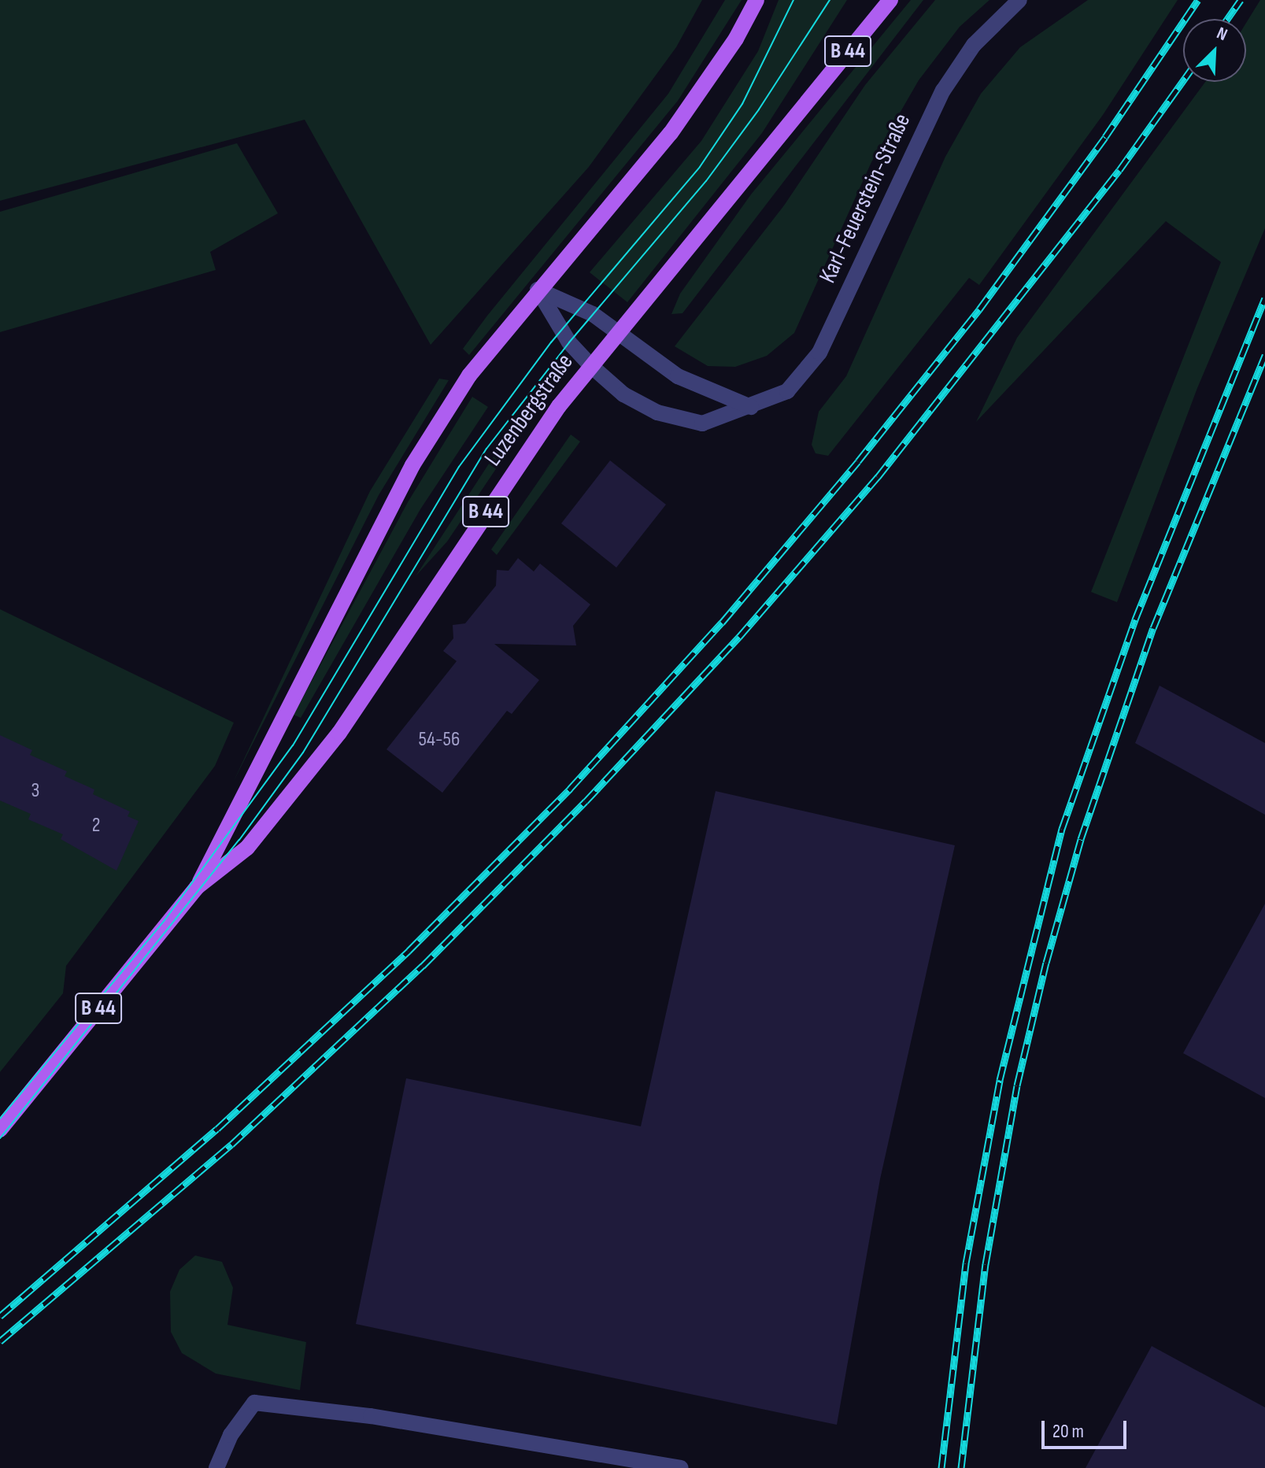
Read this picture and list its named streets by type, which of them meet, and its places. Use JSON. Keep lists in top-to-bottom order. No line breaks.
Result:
{"streets":{"main road":["B 44","Luzenbergstraße"],"street":["Karl-Feuerstein-Straße"]},"crossings":[["Karl-Feuerstein-Straße","Luzenbergstraße"]],"house_numbers":["54-56","3","2"],"scale_bar":"20 m","north":"top right"}
